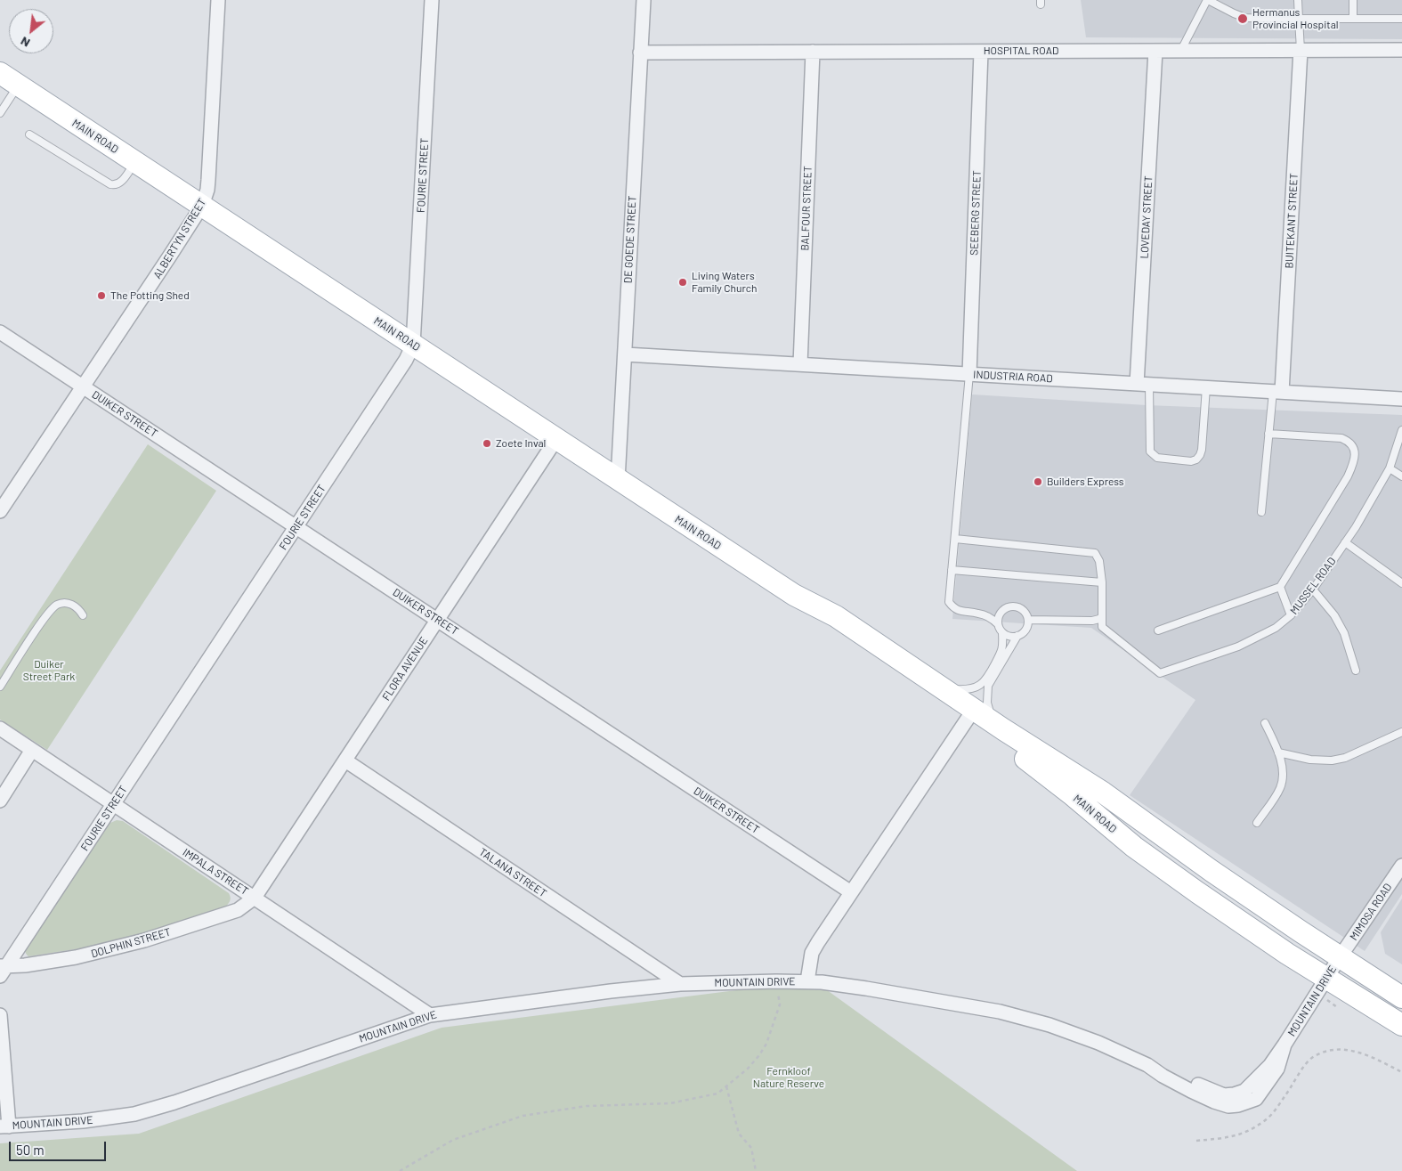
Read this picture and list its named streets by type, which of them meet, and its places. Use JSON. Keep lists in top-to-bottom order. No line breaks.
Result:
{"streets":{"main road":["MAIN ROAD"],"street":["HOSPITAL ROAD","FOURIE STREET","BALFOUR STREET","SEEBERG STREET","LOVEDAY STREET","BUITEKANT STREET","ALBERTYN STREET","DE GOEDE STREET","INDUSTRIA ROAD","DUIKER STREET","FLORA AVENUE","IMPALA STREET","TALANA STREET","MIMOSA ROAD","DOLPHIN STREET","MOUNTAIN DRIVE"],"lane":["MUSSEL ROAD"]},"crossings":[["HOSPITAL ROAD","BALFOUR STREET"],["HOSPITAL ROAD","SEEBERG STREET"],["HOSPITAL ROAD","LOVEDAY STREET"],["HOSPITAL ROAD","BUITEKANT STREET"],["HOSPITAL ROAD","DE GOEDE STREET"],["MAIN ROAD","FOURIE STREET"],["MAIN ROAD","ALBERTYN STREET"],["MAIN ROAD","DE GOEDE STREET"],["MAIN ROAD","FLORA AVENUE"],["MAIN ROAD","MIMOSA ROAD"],["MAIN ROAD","MOUNTAIN DRIVE"],["FOURIE STREET","DUIKER STREET"],["FOURIE STREET","IMPALA STREET"],["FOURIE STREET","DOLPHIN STREET"],["BALFOUR STREET","INDUSTRIA ROAD"],["SEEBERG STREET","INDUSTRIA ROAD"],["LOVEDAY STREET","INDUSTRIA ROAD"],["BUITEKANT STREET","INDUSTRIA ROAD"],["ALBERTYN STREET","DUIKER STREET"],["DE GOEDE STREET","INDUSTRIA ROAD"],["DUIKER STREET","FLORA AVENUE"],["DUIKER STREET","MOUNTAIN DRIVE"],["FLORA AVENUE","IMPALA STREET"],["FLORA AVENUE","TALANA STREET"],["FLORA AVENUE","DOLPHIN STREET"],["IMPALA STREET","DOLPHIN STREET"],["IMPALA STREET","MOUNTAIN DRIVE"],["TALANA STREET","MOUNTAIN DRIVE"],["MIMOSA ROAD","MOUNTAIN DRIVE"]],"parks":["Duiker Street Park","Fernkloof Nature Reserve"],"places":["Hermanus Provincial Hospital","Living Waters Family Church","The Potting Shed","Zoete Inval","Builders Express"],"scale_bar":"50 m","north":"bottom left"}
